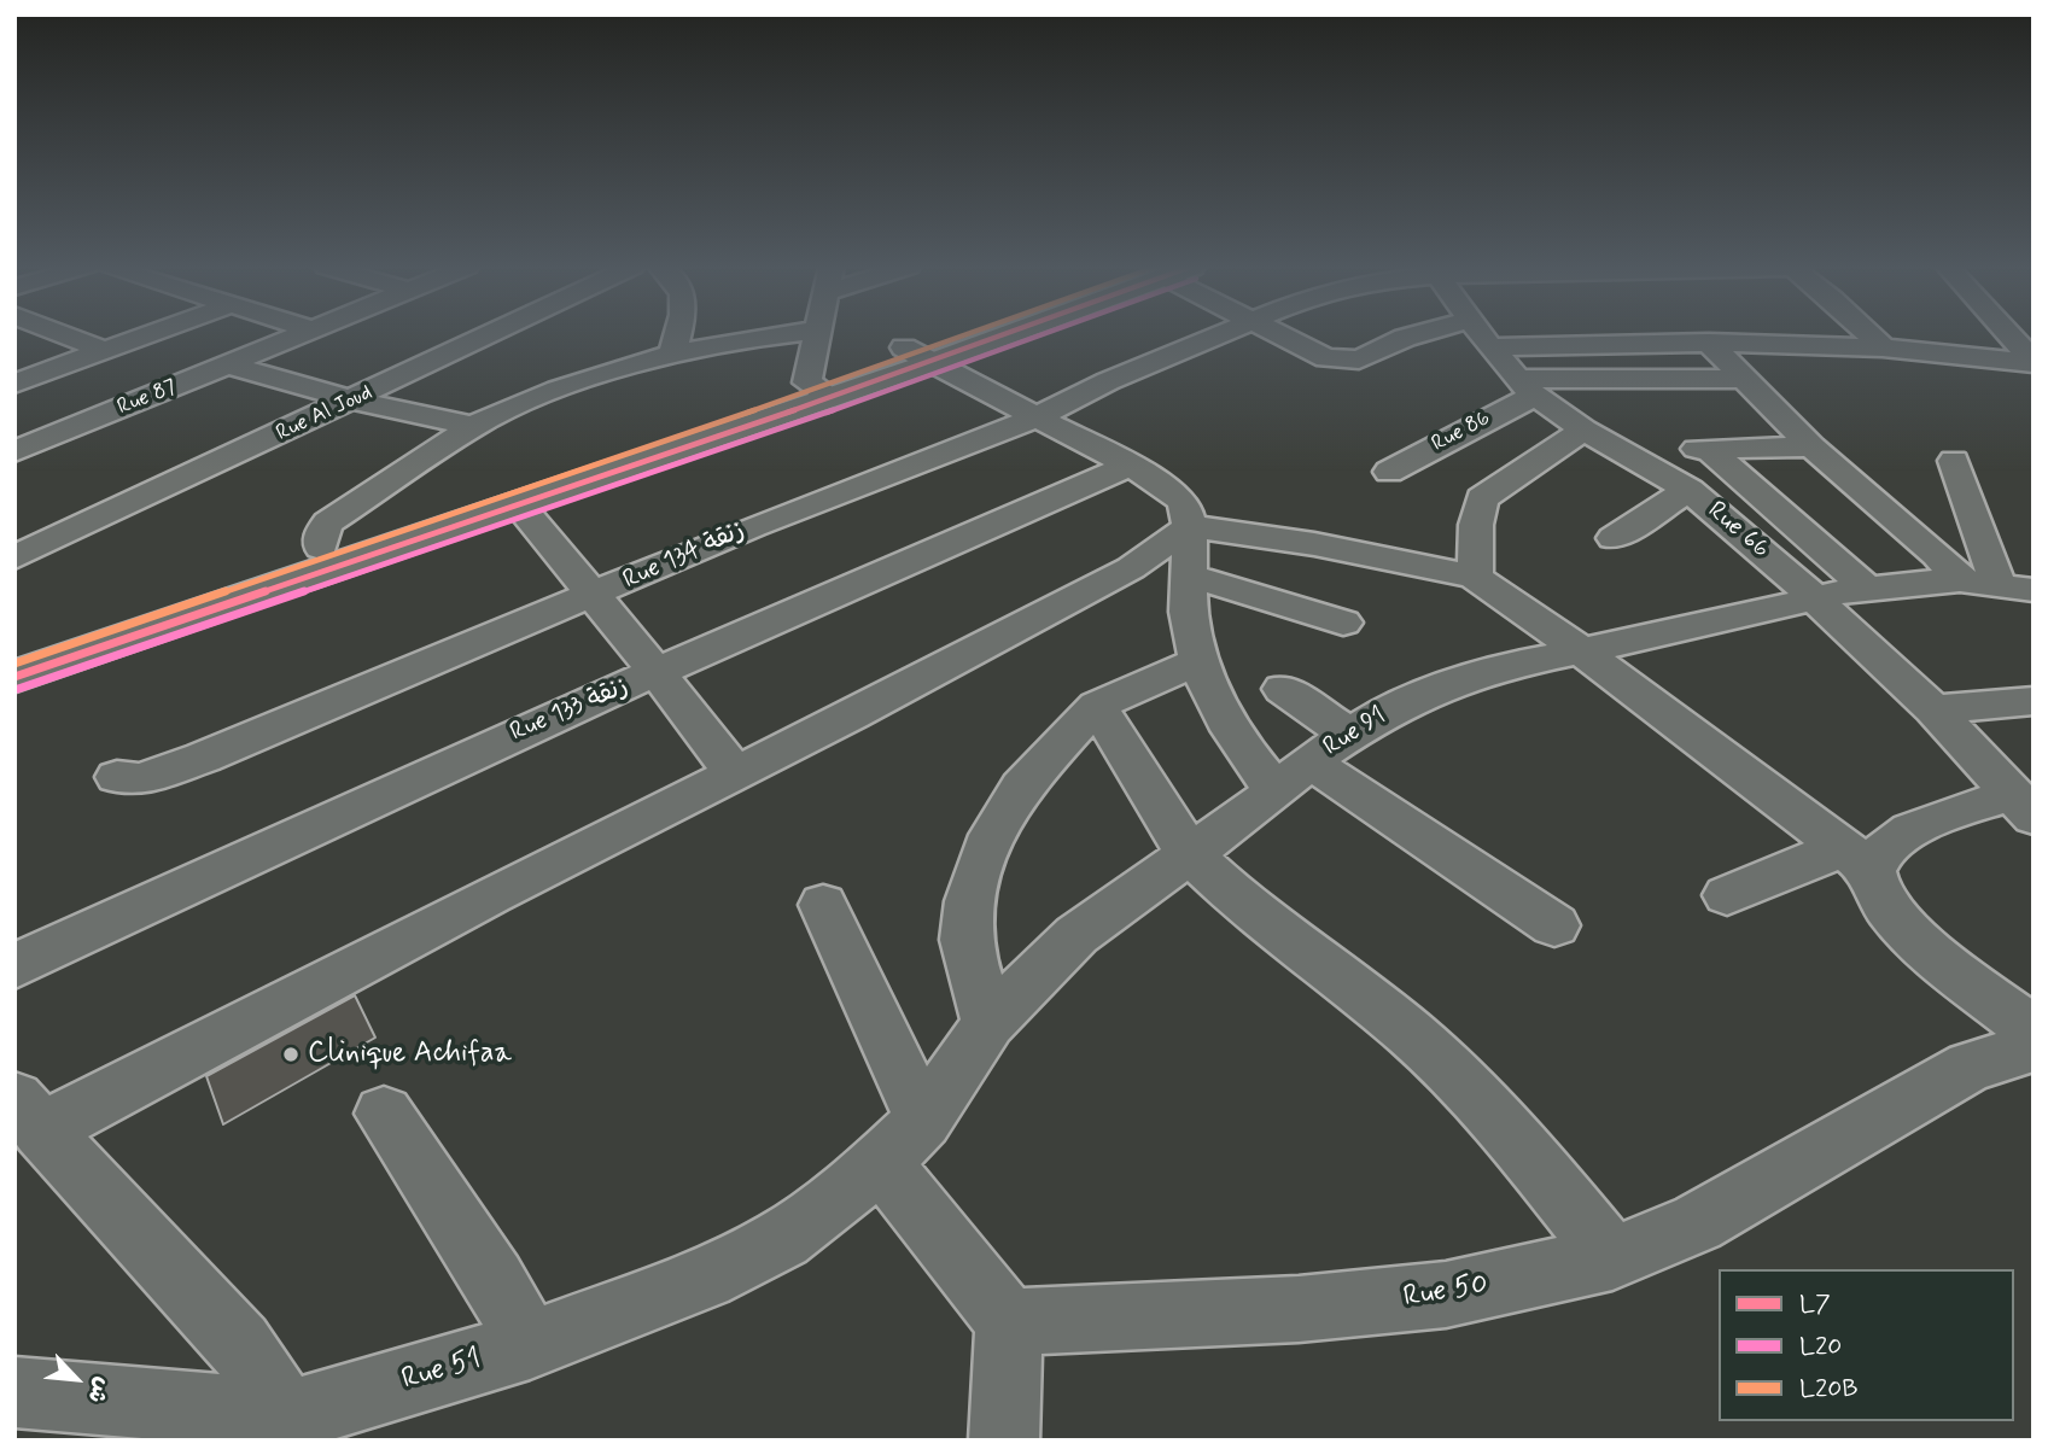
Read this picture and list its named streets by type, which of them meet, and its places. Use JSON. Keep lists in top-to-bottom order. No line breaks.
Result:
{"streets":{"street":["Rue 87","Rue Al Joud","Rue 86","Rue 66","Rue 134 زنقة","Rue 133 زنقة","Rue 91","Rue 50","Rue 51"]},"crossings":[["Rue 86","Rue 66"],["Rue 66","Rue 91"],["Rue 91","Rue 51"]],"places":["Clinique Achifaa"],"lines":["transit line L7","transit line L20","transit line L20B"],"legend":["L7","L20","L20B"],"north":"bottom right"}
